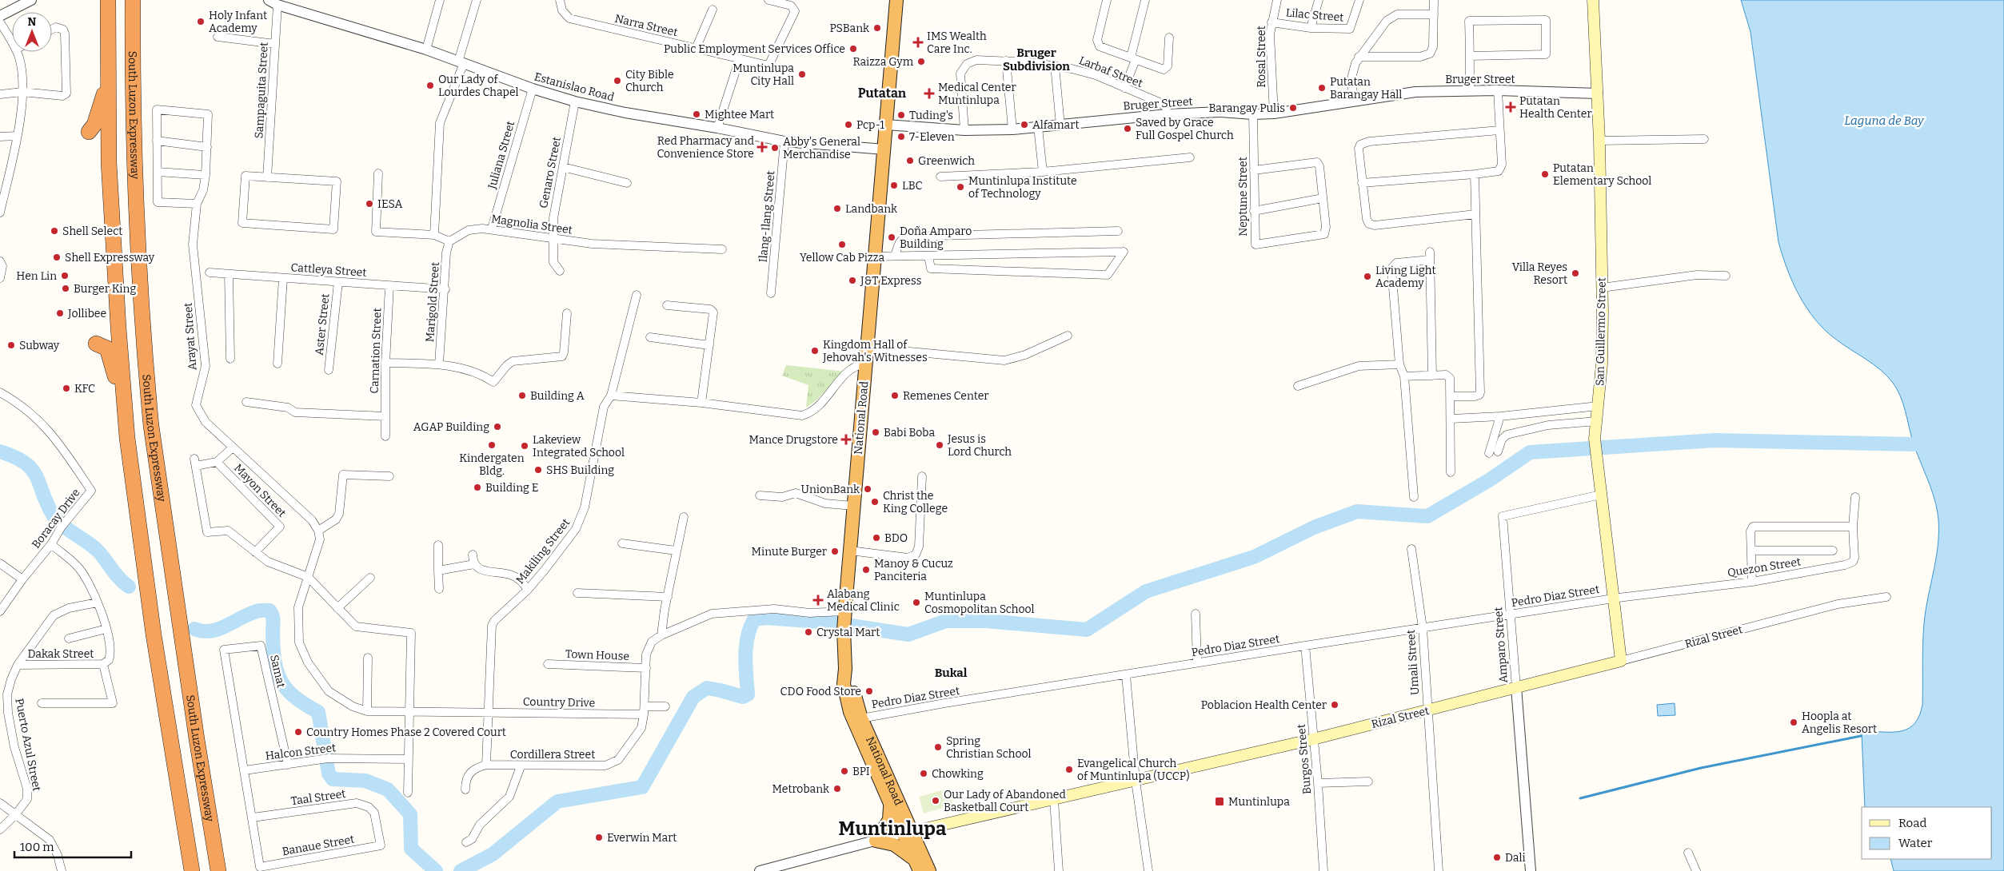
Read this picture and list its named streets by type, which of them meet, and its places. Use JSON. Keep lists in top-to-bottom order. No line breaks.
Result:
{"streets":{"highway":["South Luzon Expressway","National Road"],"main road":["San Guillermo Street","Rizal Street"],"street":["Lilac Street","Narra Street","Rosal Street","Larbaf Street","Bruger Street","Estanislao Road","Sampaguita Street","Juliana Street","Genaro Street","Neptune Street","Ilang-Ilang Street","Magnolia Street","Cattleya Street","Marigold Street","Aster Street","Arayat Street","Carnation Street","Mayon Street","Boracay Drive","Makiling Street","Quezon Street","Pedro Diaz Street","Amparo Street","Dakak Street","Town House","Umali Street","Samat","Country Drive","Puerto Azul Street","Halcon Street","Cordillera Street","Burgos Street","Taal Street","Banaue Street"]},"crossings":[["Lilac Street","Rosal Street"],["Rosal Street","Bruger Street"],["Larbaf Street","Bruger Street"],["Bruger Street","Neptune Street"],["Bruger Street","San Guillermo Street"],["Bruger Street","National Road"],["Estanislao Road","Sampaguita Street"],["Estanislao Road","Juliana Street"],["Estanislao Road","Genaro Street"],["Estanislao Road","Ilang-Ilang Street"],["Estanislao Road","National Road"],["Juliana Street","Magnolia Street"],["Genaro Street","Magnolia Street"],["Magnolia Street","Marigold Street"],["Cattleya Street","Marigold Street"],["Cattleya Street","Aster Street"],["Cattleya Street","Carnation Street"],["San Guillermo Street","Quezon Street"],["San Guillermo Street","Pedro Diaz Street"],["San Guillermo Street","Rizal Street"],["San Guillermo Street","Amparo Street"],["National Road","Pedro Diaz Street"],["National Road","Rizal Street"],["Boracay Drive","Dakak Street"],["Makiling Street","Country Drive"],["Quezon Street","Pedro Diaz Street"],["Pedro Diaz Street","Amparo Street"],["Pedro Diaz Street","Umali Street"],["Pedro Diaz Street","Burgos Street"],["Rizal Street","Amparo Street"],["Rizal Street","Umali Street"],["Rizal Street","Burgos Street"],["Dakak Street","Puerto Azul Street"],["Samat","Halcon Street"],["Country Drive","Cordillera Street"],["Taal Street","Banaue Street"]],"districts":["Bruger Subdivision","Putatan","Bukal","Muntinlupa"],"water":["Laguna de Bay"],"places":{"other":["Holy Infant Academy","PSBank","Public Employment Services Office","Raizza Gym","Muntinlupa City Hall","City Bible Church","Our Lady of Lourdes Chapel","Putatan Barangay Hall","Barangay Pulis","Mightee Mart","Tuding's","Pcp-1","Alfamart","Saved by Grace Full Gospel Church","7-Eleven","Abby's General Merchandise","Greenwich","Putatan Elementary School","LBC","Muntinlupa Institute of Technology","IESA","Landbank","Shell Select","Doña Amparo Building","Yellow Cab Pizza","Shell Expressway","Villa Reyes Resort","Hen Lin","Living Light Academy","J&T Express","Burger King","Jollibee","Subway","Kingdom Hall of Jehovah's Witnesses","KFC","Building A","Remenes Center","AGAP Building","Babi Boba","Kindergaten Bldg.","Jesus is Lord Church","Lakeview Integrated School","SHS Building","Building E","UnionBank","Christ the King College","BDO","Minute Burger","Manoy & Cucuz Panciteria","Muntinlupa Cosmopolitan School","Crystal Mart","CDO Food Store","Poblacion Health Center","Hoopla at Angelis Resort","Country Homes Phase 2 Covered Court","Spring Christian School","Evangelical Church of Muntinlupa (UCCP)","BPI","Chowking","Metrobank","Our Lady of Abandoned Basketball Court","Everwin Mart","Dali"],"health":["IMS Wealth Care Inc.","Medical Center Muntinlupa","Putatan Health Center","Red Pharmacy and Convenience Store","Mance Drugstore","Alabang Medical Clinic"],"transit":["Muntinlupa"]},"legend":["Road","Water"],"scale_bar":"100 m","north":"top"}
